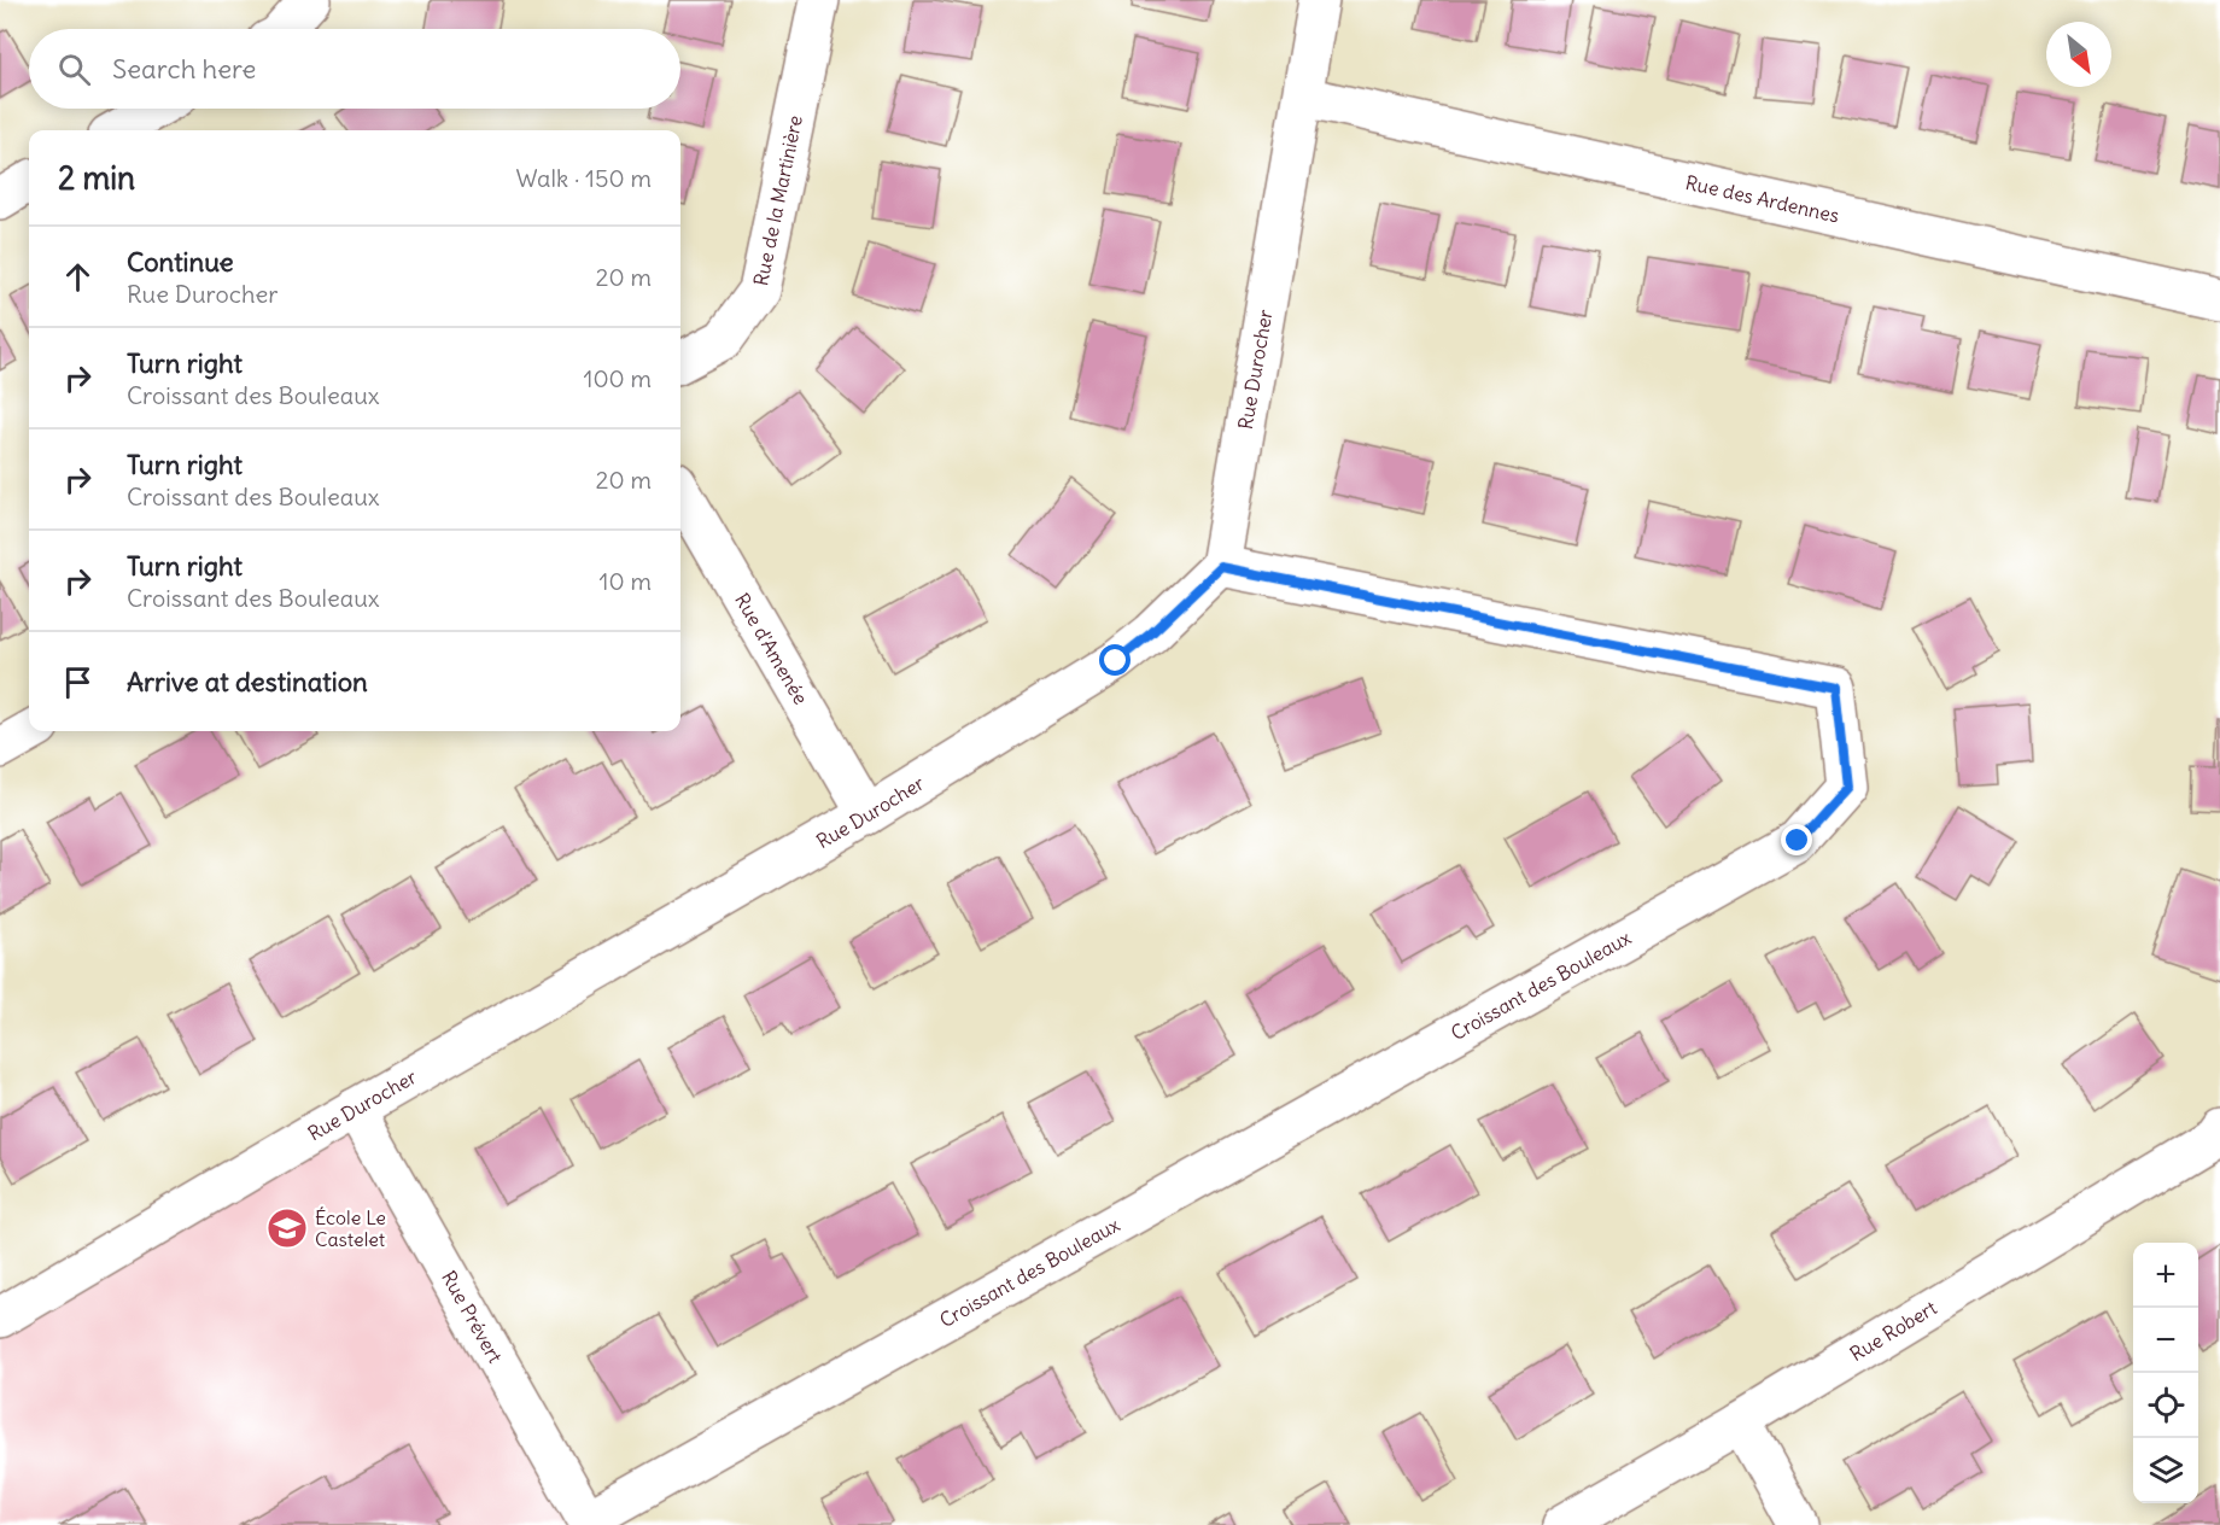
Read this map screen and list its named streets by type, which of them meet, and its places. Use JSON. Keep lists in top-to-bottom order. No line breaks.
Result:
{"streets":{"street":["Rue des Ardennes","Rue de la Martinière","Rue Durocher","Rue d'Amenée","Croissant des Bouleaux","Rue Prévert","Rue Robert"]},"crossings":[["Rue des Ardennes","Rue Durocher"],["Rue Durocher","Rue d'Amenée"],["Rue Durocher","Croissant des Bouleaux"],["Rue Durocher","Rue Prévert"],["Croissant des Bouleaux","Rue Prévert"]],"places":{"school or university":["École Le Castelet"]},"north":"bottom right","page":{"search":"Search here","heading":["2 min","Walk · 150 m"],"list":[["Continue","Rue Durocher","20 m"],["Turn right","Croissant des Bouleaux","100 m"],["Turn right","Croissant des Bouleaux","20 m"],["Turn right","Croissant des Bouleaux","10 m"],"Arrive at destination"],"map_buttons":["+","−"]}}
